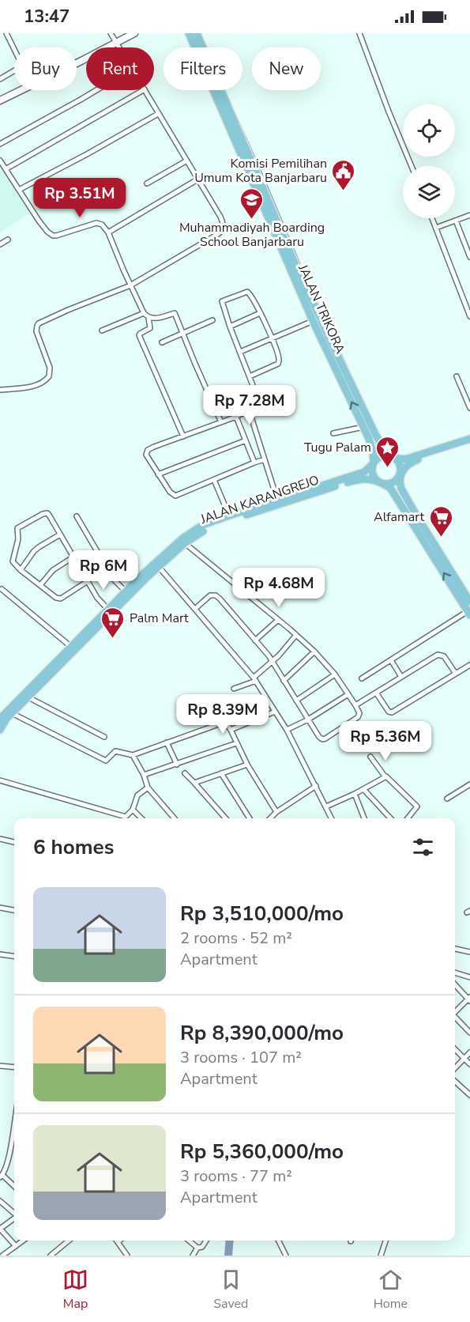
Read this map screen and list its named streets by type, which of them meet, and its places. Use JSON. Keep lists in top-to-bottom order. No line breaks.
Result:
{"streets":{"main road":["JALAN TRIKORA","JALAN KARANGREJO"]},"crossings":[["JALAN TRIKORA","JALAN KARANGREJO"]],"places":{"public building":["Komisi Pemilihan Umum Kota Banjarbaru"],"school or university":["Muhammadiyah Boarding School Banjarbaru"],"place":["Tugu Palam"],"supermarket":["Alfamart","Palm Mart"]},"page":{"status":"13:47","chip":["Buy","Rent","Filters","New"],"price":["Rp 3.51M","Rp 7.28M","Rp 6M","Rp 4.68M","Rp 8.39M","Rp 5.36M"],"heading":"6 homes","list":[{"name":"Rp 3,510,000/mo","note":"2 rooms · 52 m² · Apartment"},{"name":"Rp 8,390,000/mo","note":"3 rooms · 107 m² · Apartment"},{"name":"Rp 5,360,000/mo","note":"3 rooms · 77 m² · Apartment"}],"tabs":["Map","Saved","Home"]}}
